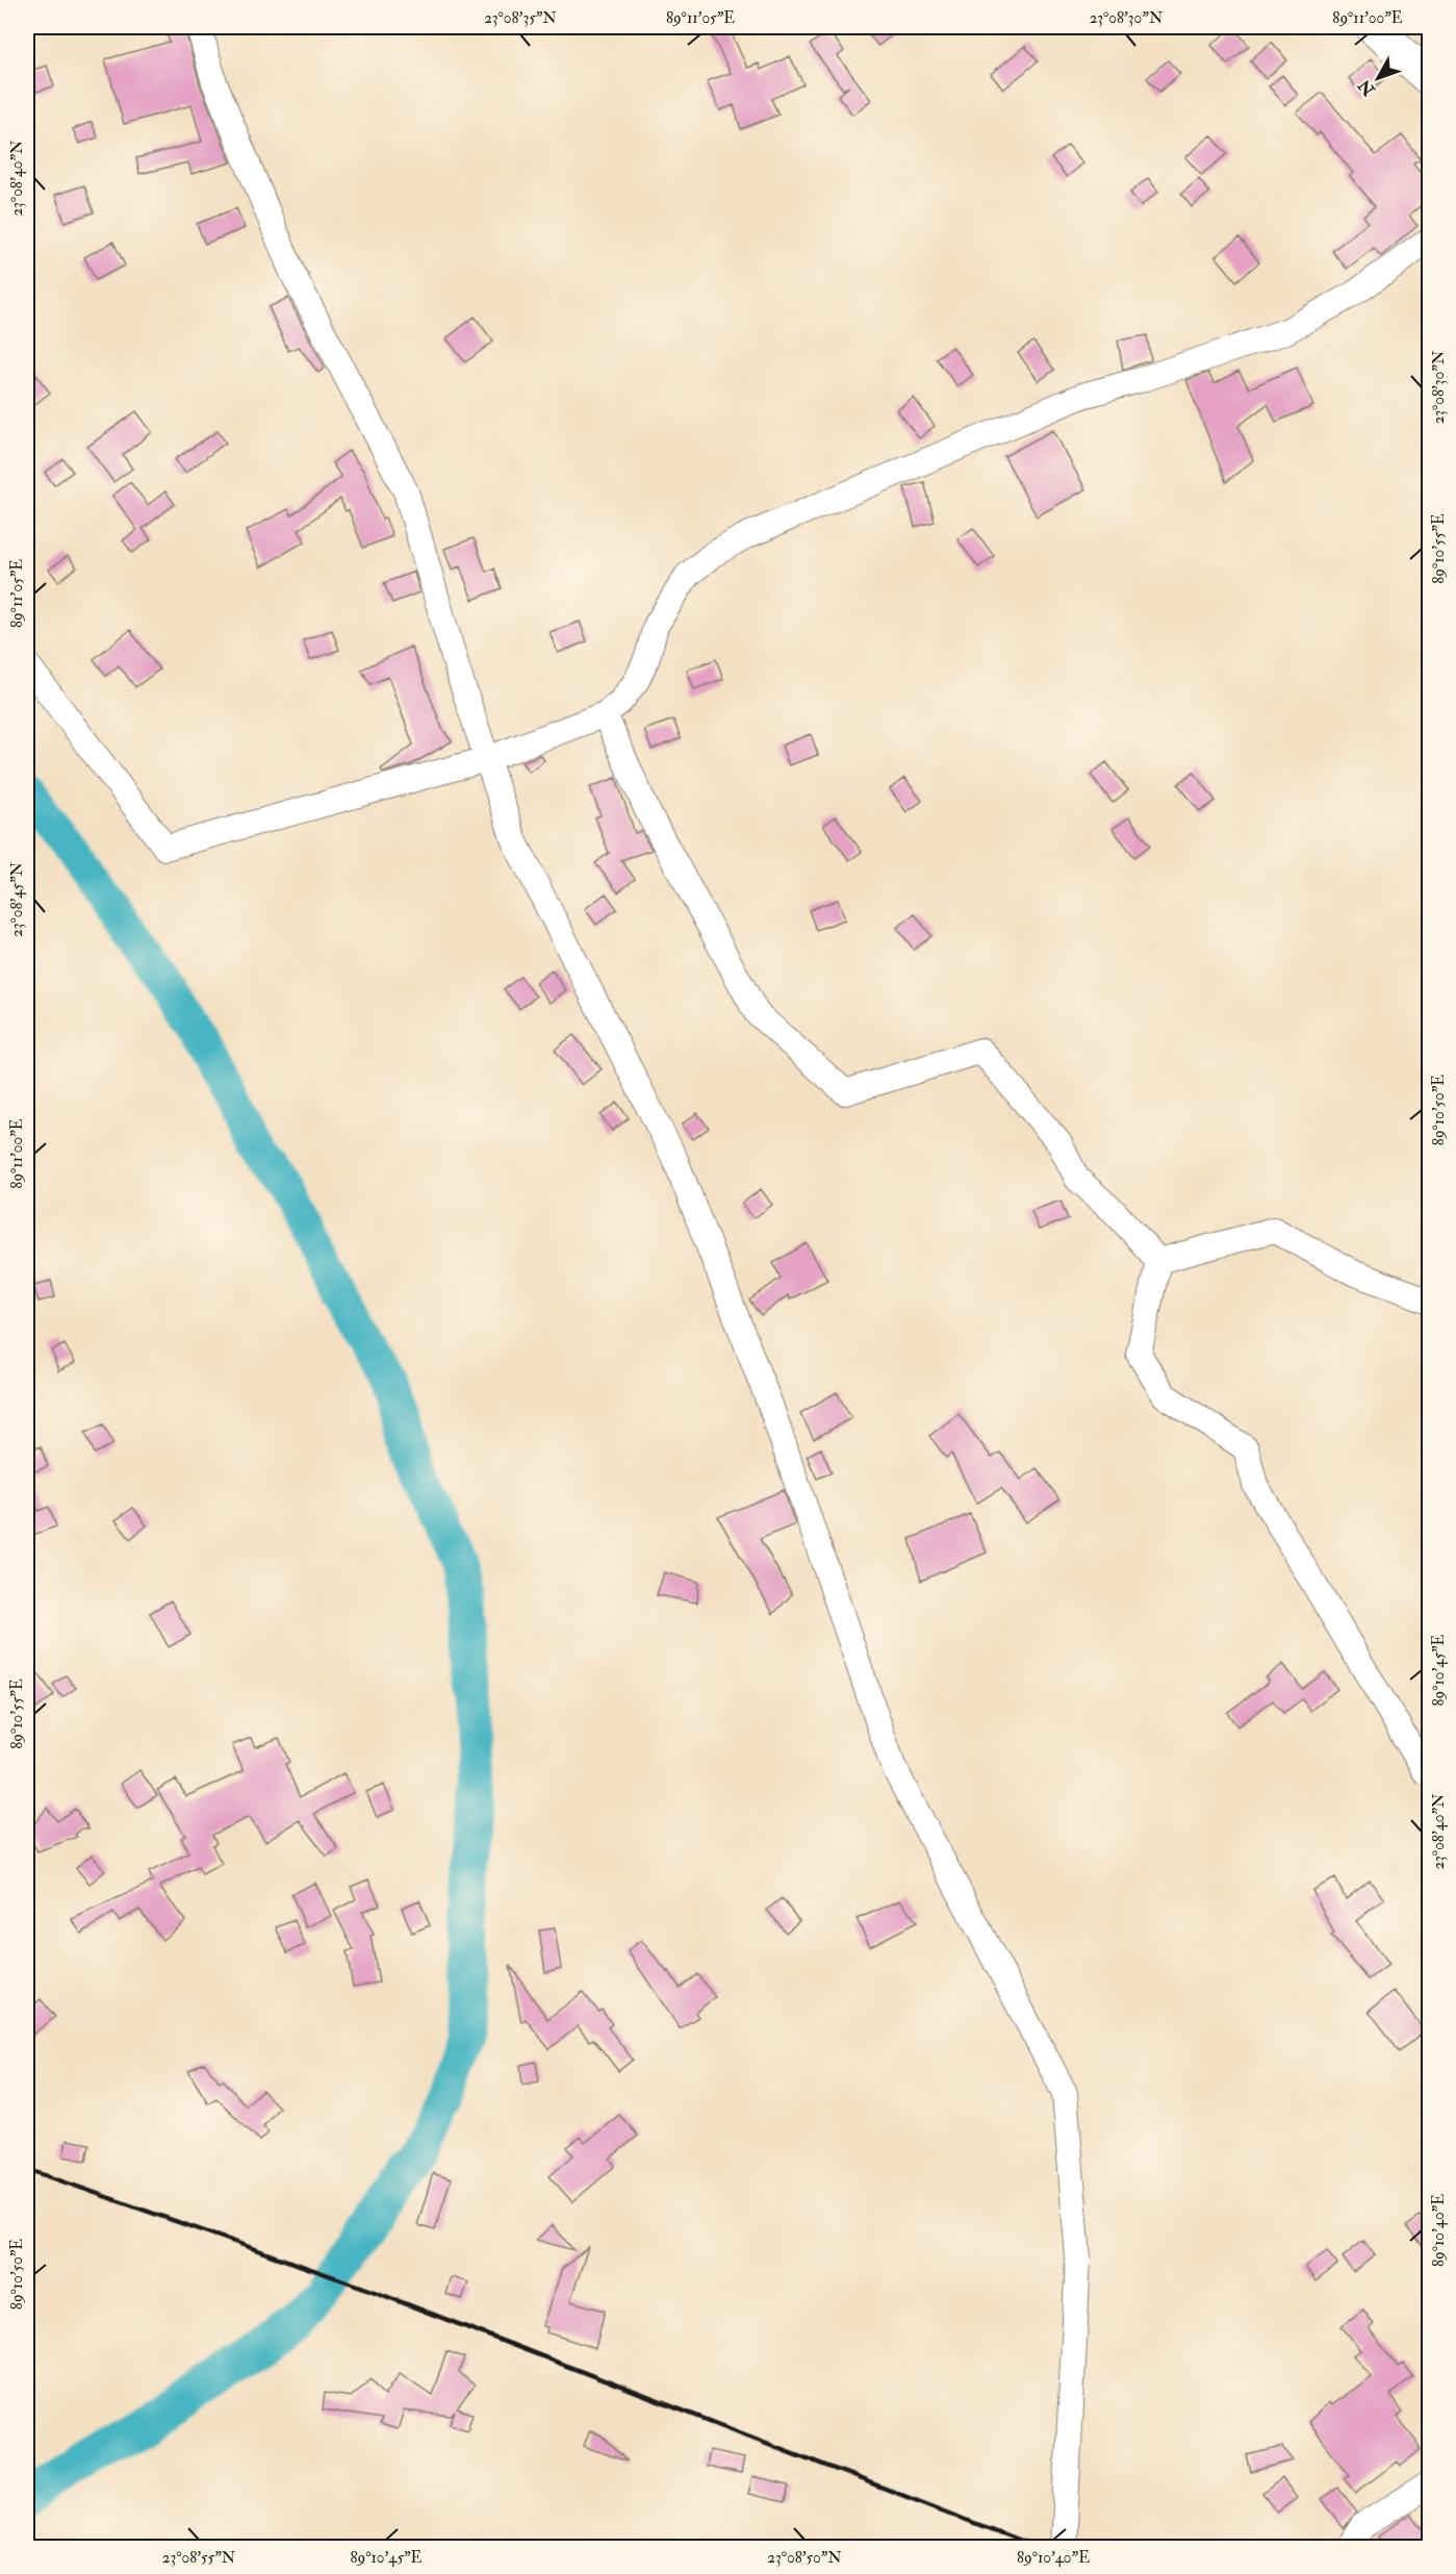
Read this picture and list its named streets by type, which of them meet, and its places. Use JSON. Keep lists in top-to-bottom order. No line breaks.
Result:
{"north":"bottom left","coordinates":["23°08'35\"N","89°11'05\"E","23°08'30\"N","89°11'00\"E","23°08'40\"N","89°10'55\"E","23°08'45\"N","89°10'50\"E","89°10'45\"E","89°10'40\"E","23°08'55\"N","23°08'50\"N"]}
